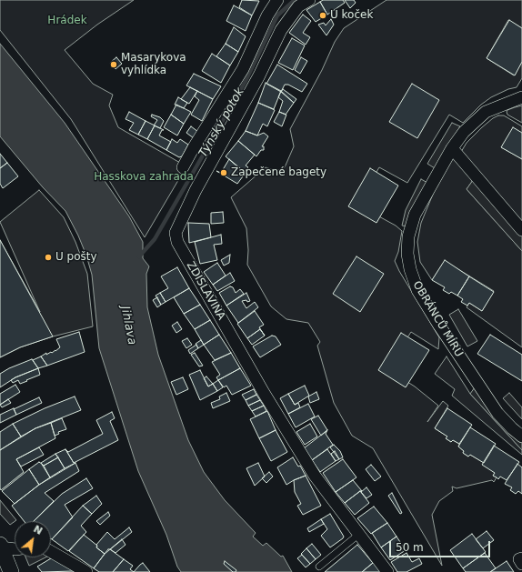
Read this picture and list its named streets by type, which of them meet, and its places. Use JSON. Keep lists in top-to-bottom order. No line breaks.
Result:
{"streets":{"street":["ZDISLAVINA","OBRÁNCŮ MÍRU"]},"water":["Týnský potok","Jihlava"],"parks":["Hrádek","Hasskova zahrada"],"places":["U koček","Masarykova vyhlídka","Zapečené bagety","U pošty"],"scale_bar":"50 m","north":"top right"}
